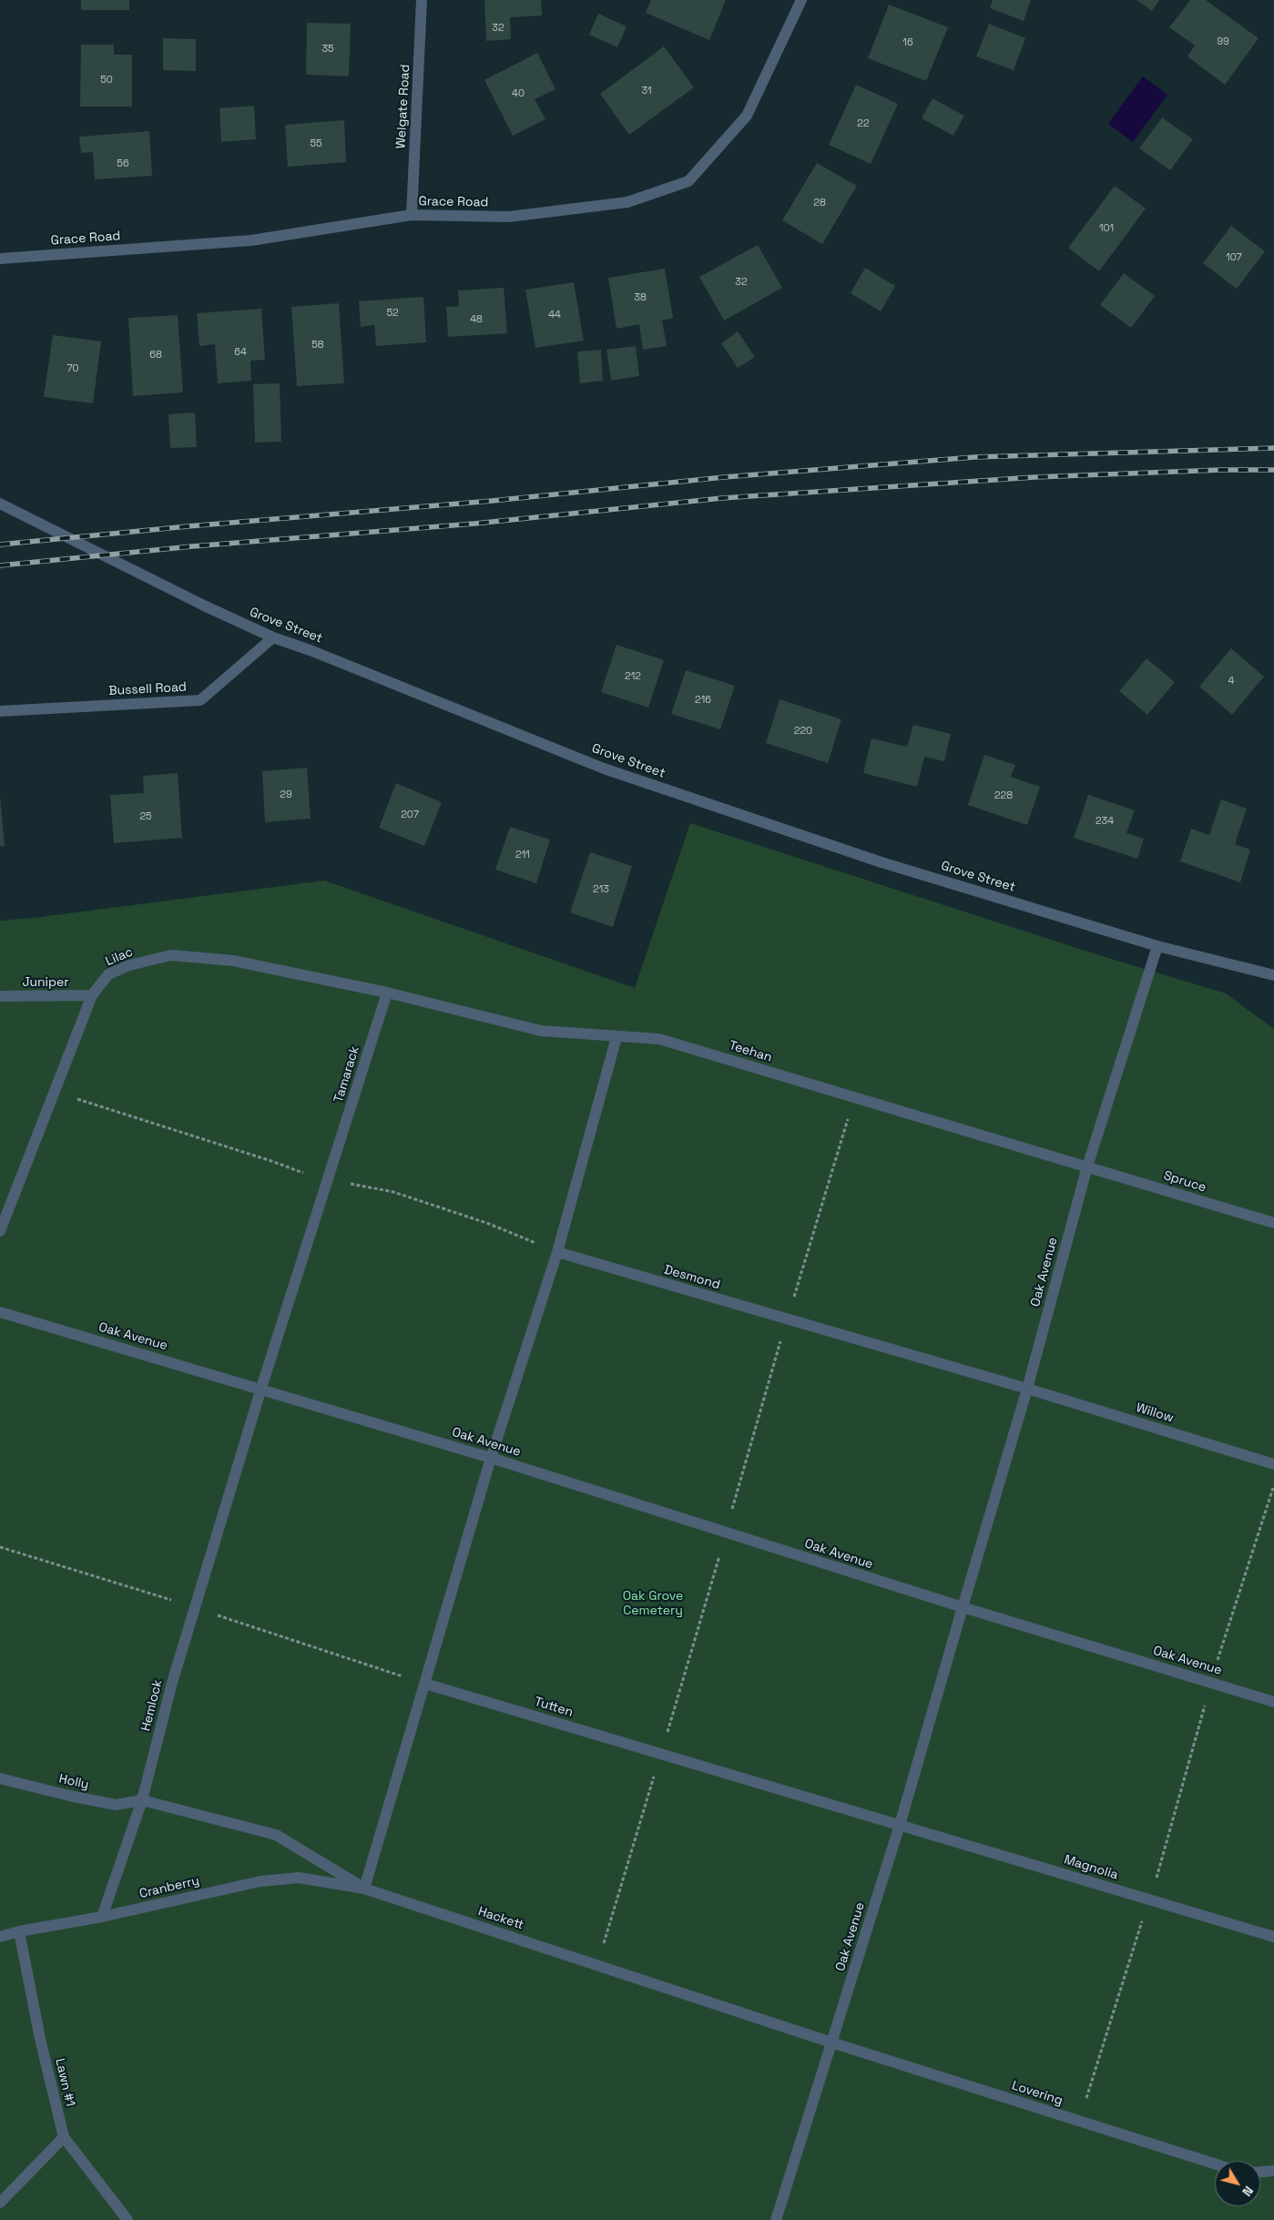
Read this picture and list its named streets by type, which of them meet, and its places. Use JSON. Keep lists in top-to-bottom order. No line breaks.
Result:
{"streets":{"street":["Welgate Road","Grace Road","Grove Street","Bussell Road","Lilac","Juniper","Teehan","Tamarack","Spruce","Oak Avenue","Desmond","Willow","Hemlock","Tutten","Holly","Magnolia","Cranberry","Hackett","Lawn #1","Lovering"]},"crossings":[["Welgate Road","Grace Road"],["Grove Street","Bussell Road"],["Grove Street","Oak Avenue"],["Lilac","Juniper"],["Lilac","Tamarack"],["Teehan","Spruce"],["Teehan","Oak Avenue"],["Tamarack","Oak Avenue"],["Tamarack","Hemlock"],["Spruce","Oak Avenue"],["Oak Avenue","Desmond"],["Oak Avenue","Willow"],["Oak Avenue","Hemlock"],["Oak Avenue","Tutten"],["Oak Avenue","Magnolia"],["Oak Avenue","Hackett"],["Oak Avenue","Lovering"],["Desmond","Willow"],["Hemlock","Holly"],["Tutten","Magnolia"],["Cranberry","Hackett"],["Cranberry","Lawn #1"],["Hackett","Lovering"]],"parks":["Oak Grove Cemetery"],"house_numbers":["32","99","16","35","50","31","40","22","55","56","28","101","107","32","38","52","44","48","58","64","68","70","212","4","216","220","29","228","207","25","234","211","213"],"north":"bottom right"}
